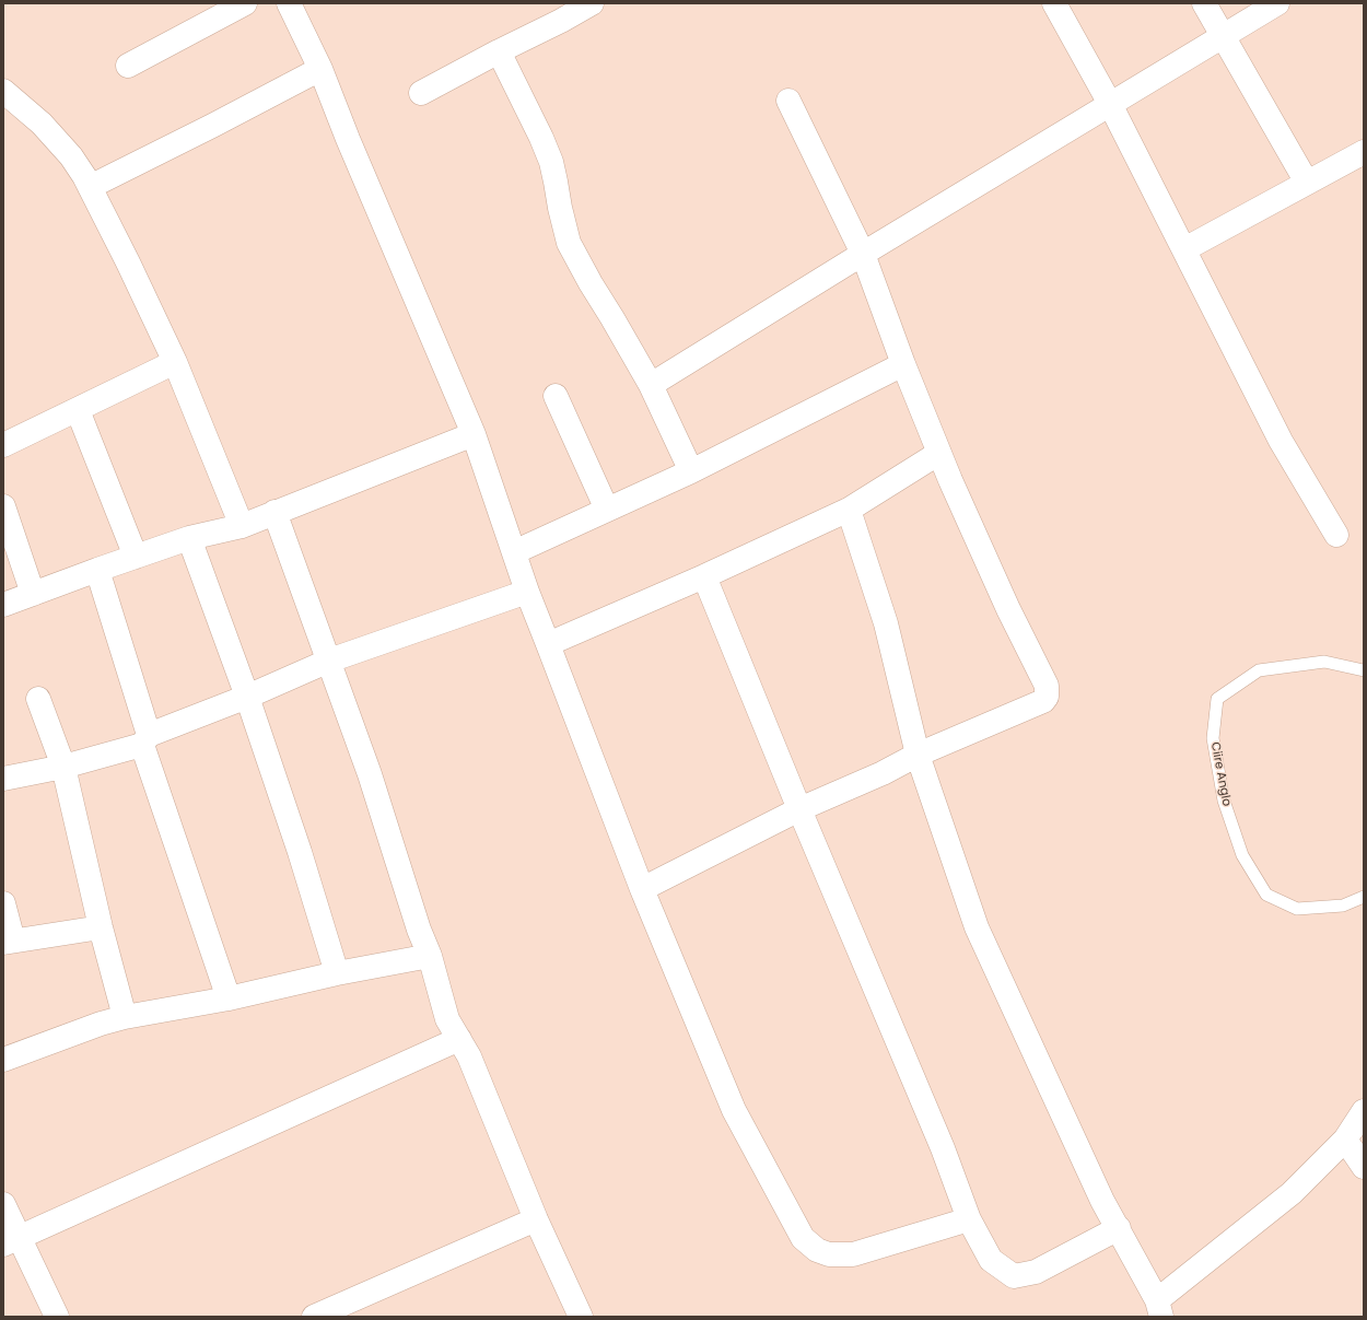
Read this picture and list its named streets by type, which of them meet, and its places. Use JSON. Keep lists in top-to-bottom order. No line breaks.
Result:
{"streets":{"lane":["Ciire Anglo"]}}
